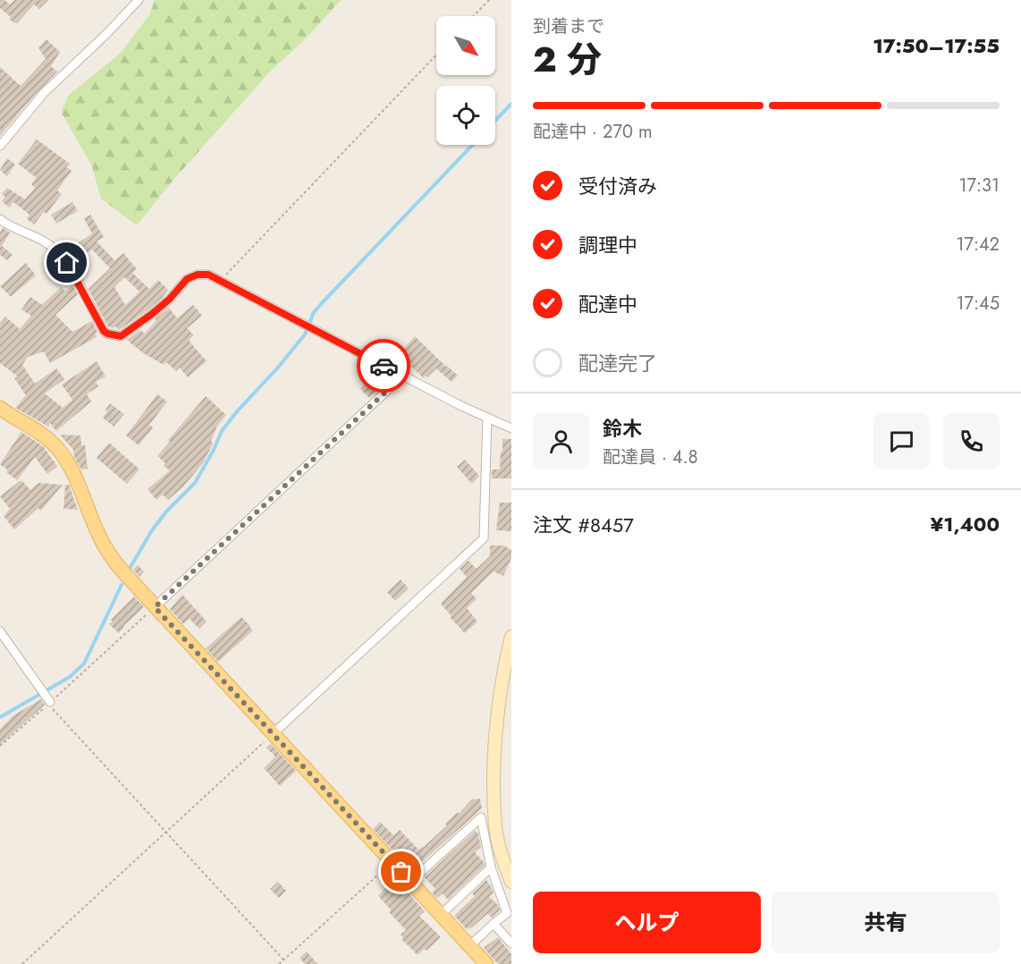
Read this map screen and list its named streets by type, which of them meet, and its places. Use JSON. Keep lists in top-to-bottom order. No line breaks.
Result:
{"north":"bottom right","page":{"heading":["2 分","到着まで","17:50–17:55"],"panel":["鈴木","配達員 · 4.8","注文 #8457","¥1,400"],"bar":"配達中 · 270 m","list":[["受付済み","17:31"],["調理中","17:42"],["配達中","17:45"],"配達完了"],"buttons":["ヘルプ","共有"]}}
